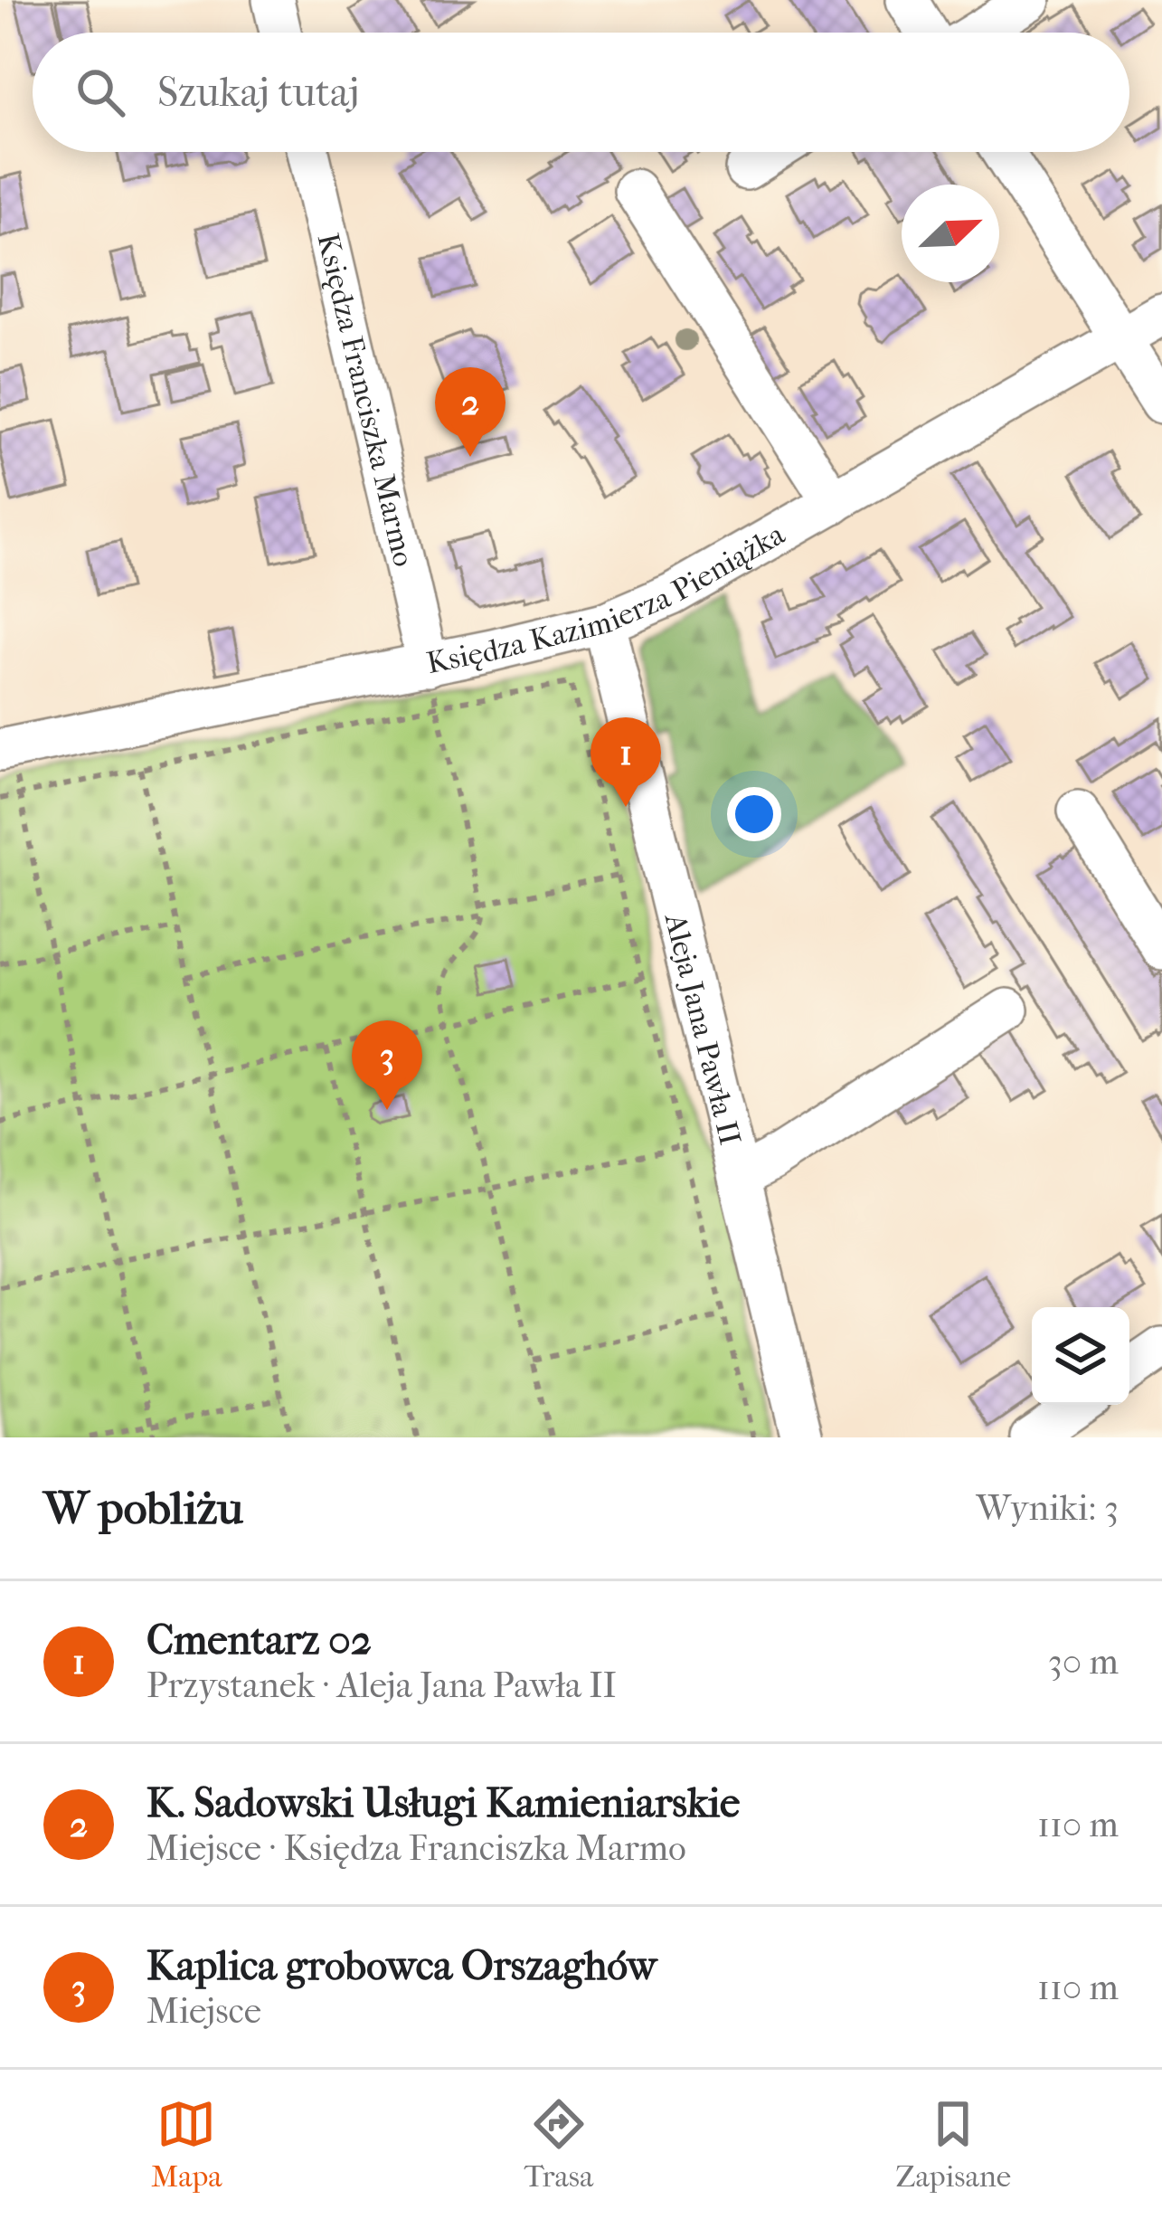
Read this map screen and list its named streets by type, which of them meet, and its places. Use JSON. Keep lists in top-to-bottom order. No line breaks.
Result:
{"streets":{"street":["Księdza Franciszka Marmo","Księdza Kazimierza Pieniążka","Aleja Jana Pawła II"]},"crossings":[["Księdza Franciszka Marmo","Księdza Kazimierza Pieniążka"],["Księdza Kazimierza Pieniążka","Aleja Jana Pawła II"]],"north":"top right","page":{"search":"Szukaj tutaj","pins":["2","1","3"],"heading":["W pobliżu","Wyniki: 3"],"list":[{"mark":"1","name":"Cmentarz 02","note":"Przystanek · Aleja Jana Pawła II","value":"30 m"},{"mark":"2","name":"K. Sadowski Usługi Kamieniarskie","note":"Miejsce · Księdza Franciszka Marmo","value":"110 m"},{"mark":"3","name":"Kaplica grobowca Orszaghów","note":"Miejsce","value":"110 m"}],"nav":["Mapa","Trasa","Zapisane"]}}
